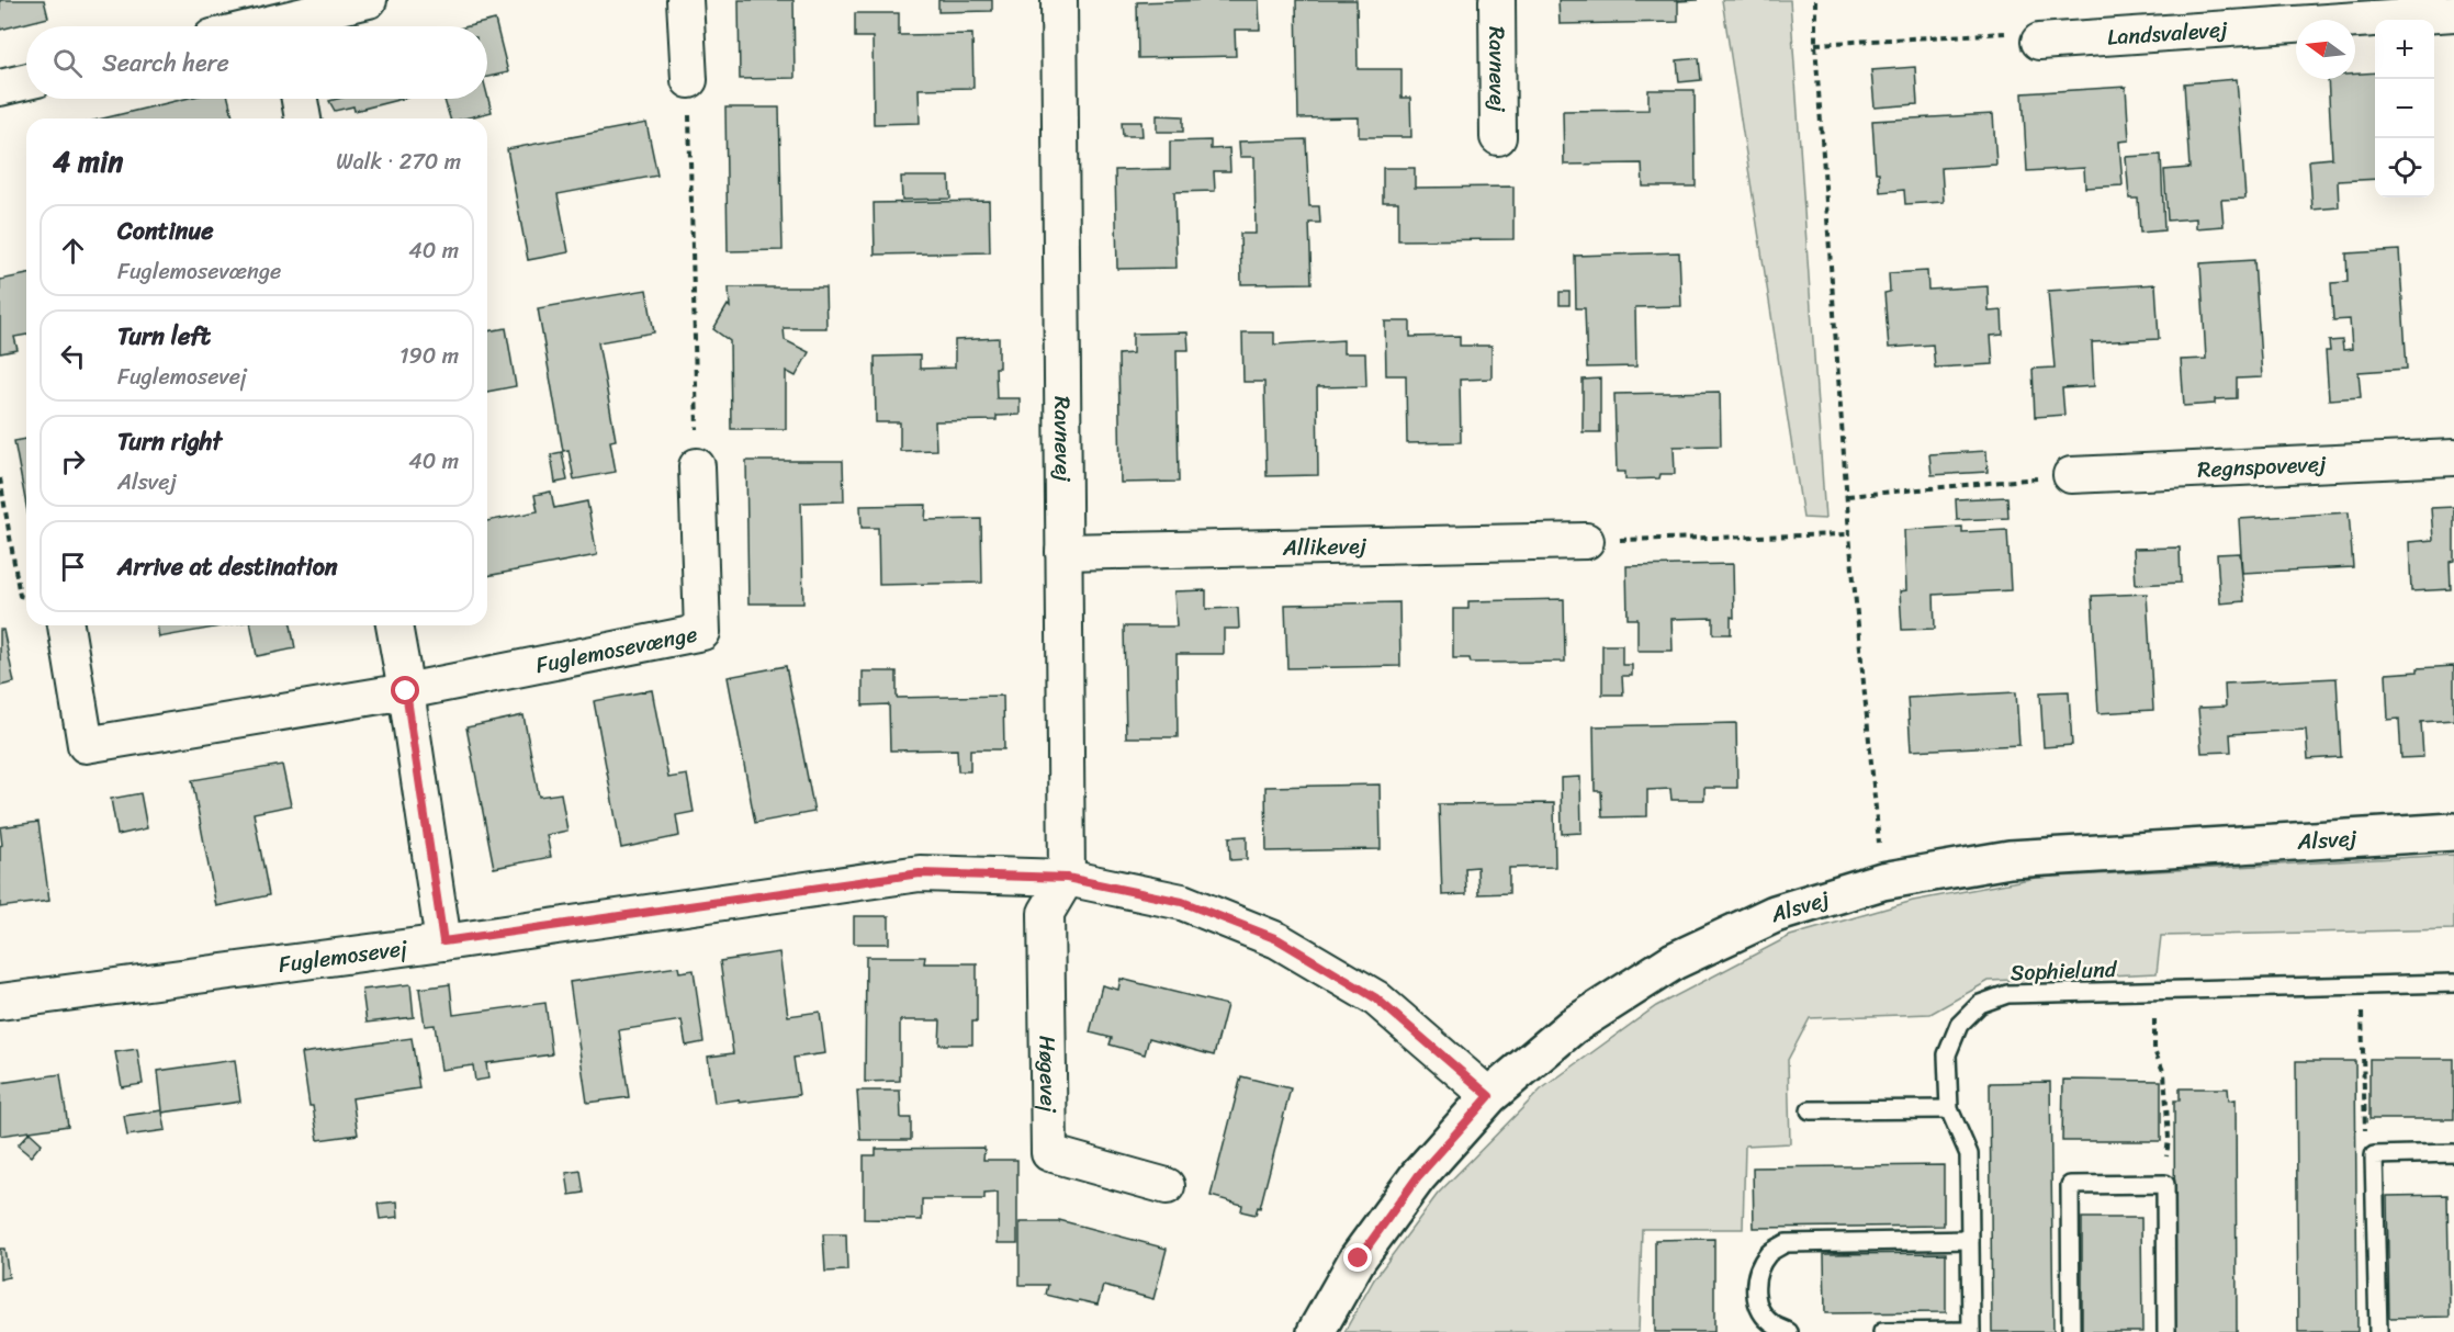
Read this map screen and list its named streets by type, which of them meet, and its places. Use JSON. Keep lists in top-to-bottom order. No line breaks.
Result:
{"streets":{"street":["Landsvalevej","Ravnevej","Regnspovevej","Allikevej","Fuglemosevænge","Alsvej","Fuglemosevej","Høgevej"],"lane":["Sophielund"]},"crossings":[["Ravnevej","Allikevej"],["Ravnevej","Fuglemosevej"],["Ravnevej","Høgevej"],["Alsvej","Fuglemosevej"],["Fuglemosevej","Høgevej"]],"north":"left","page":{"map_buttons":["+","−"],"search":"Search here","heading":["4 min","Walk · 270 m"],"list":[["Continue","Fuglemosevænge","40 m"],["Turn left","Fuglemosevej","190 m"],["Turn right","Alsvej","40 m"],"Arrive at destination"]}}
